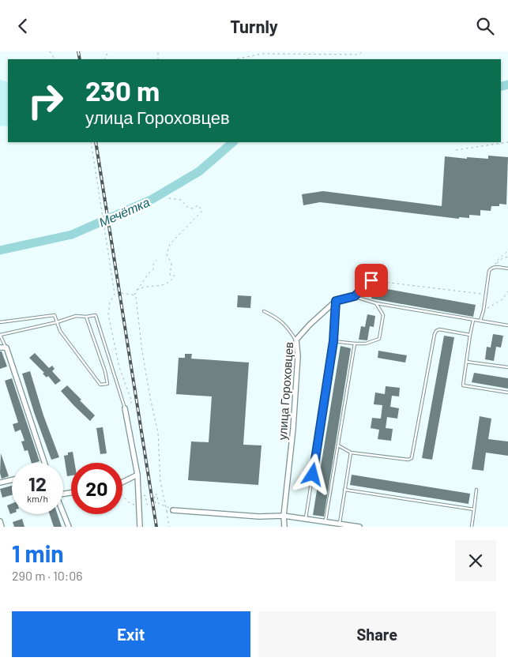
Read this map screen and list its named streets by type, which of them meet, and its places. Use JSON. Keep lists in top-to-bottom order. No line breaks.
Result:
{"streets":{"street":["улица Гороховцев"]},"water":["Мечётка"],"page":{"header":"Turnly","turn":["230 m","улица Гороховцев"],"speed":"12 km/h","limit":"20","heading":["1 min","290 m · 10:06"],"buttons":["Exit","Share"]}}
